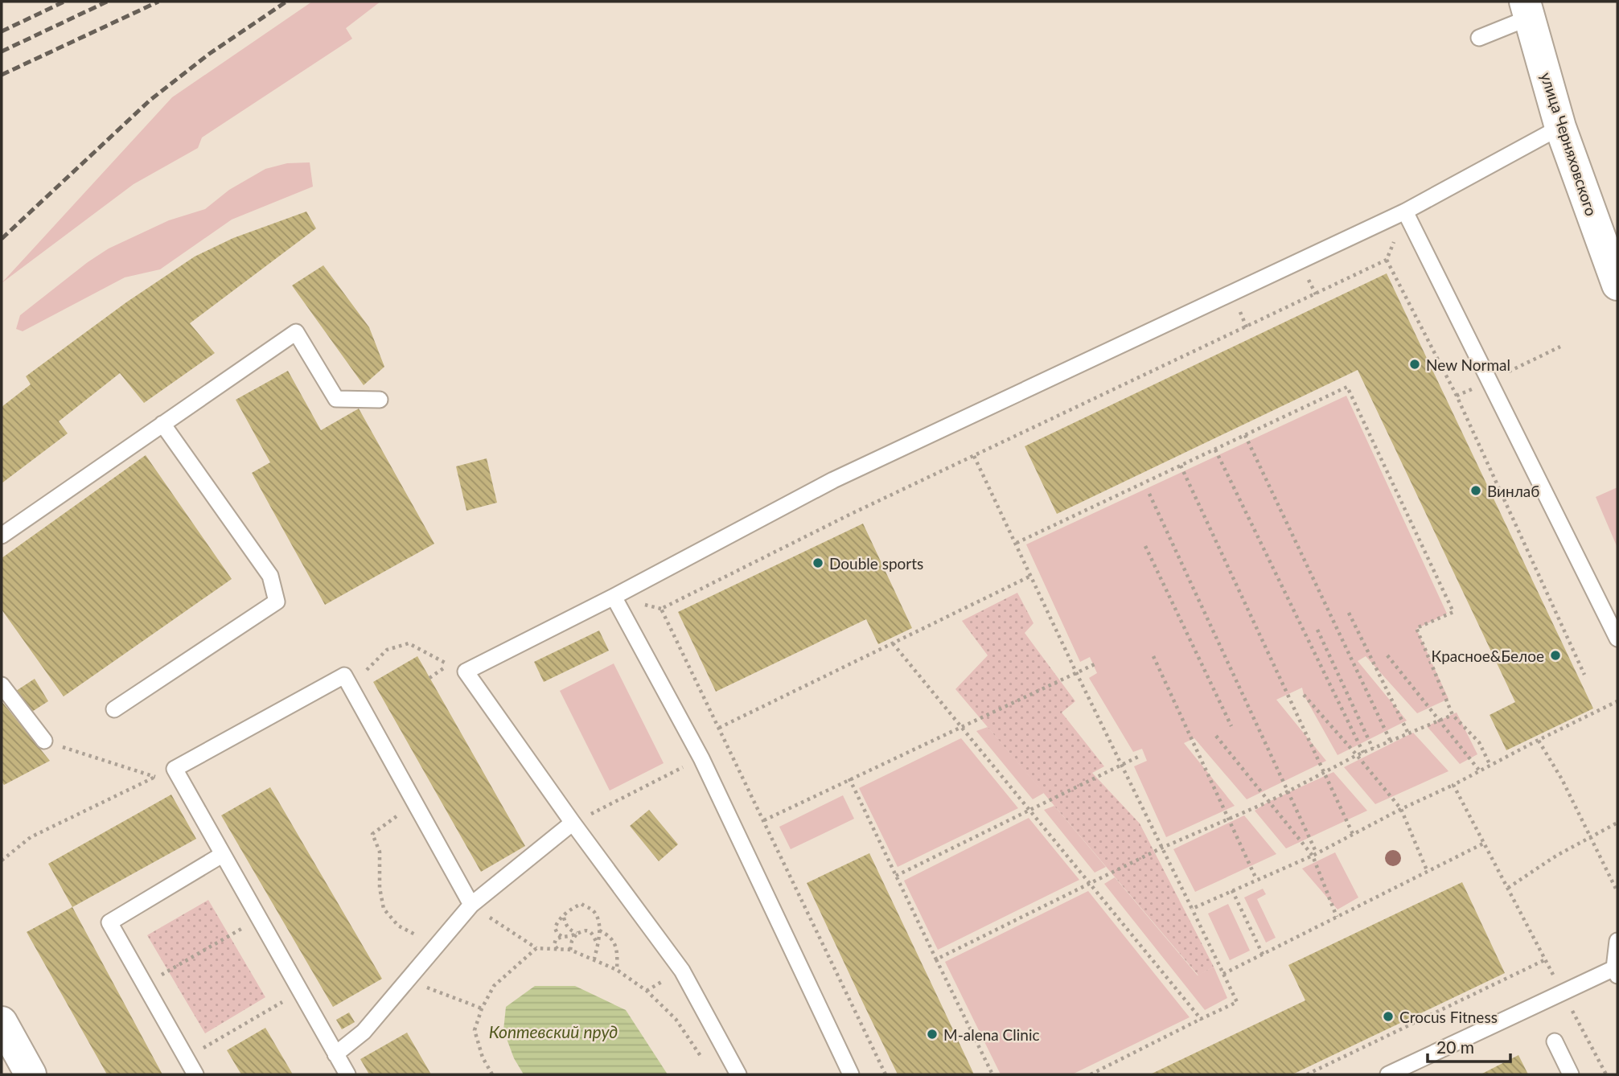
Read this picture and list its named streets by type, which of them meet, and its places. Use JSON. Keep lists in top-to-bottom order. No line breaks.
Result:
{"streets":{"street":["улица Черняховского"]},"water":["Коптевский пруд"],"places":["New Normal","Винлаб","Double sports","Красное&Белое","Crocus Fitness","M-alena Clinic"],"scale_bar":"20 m"}
